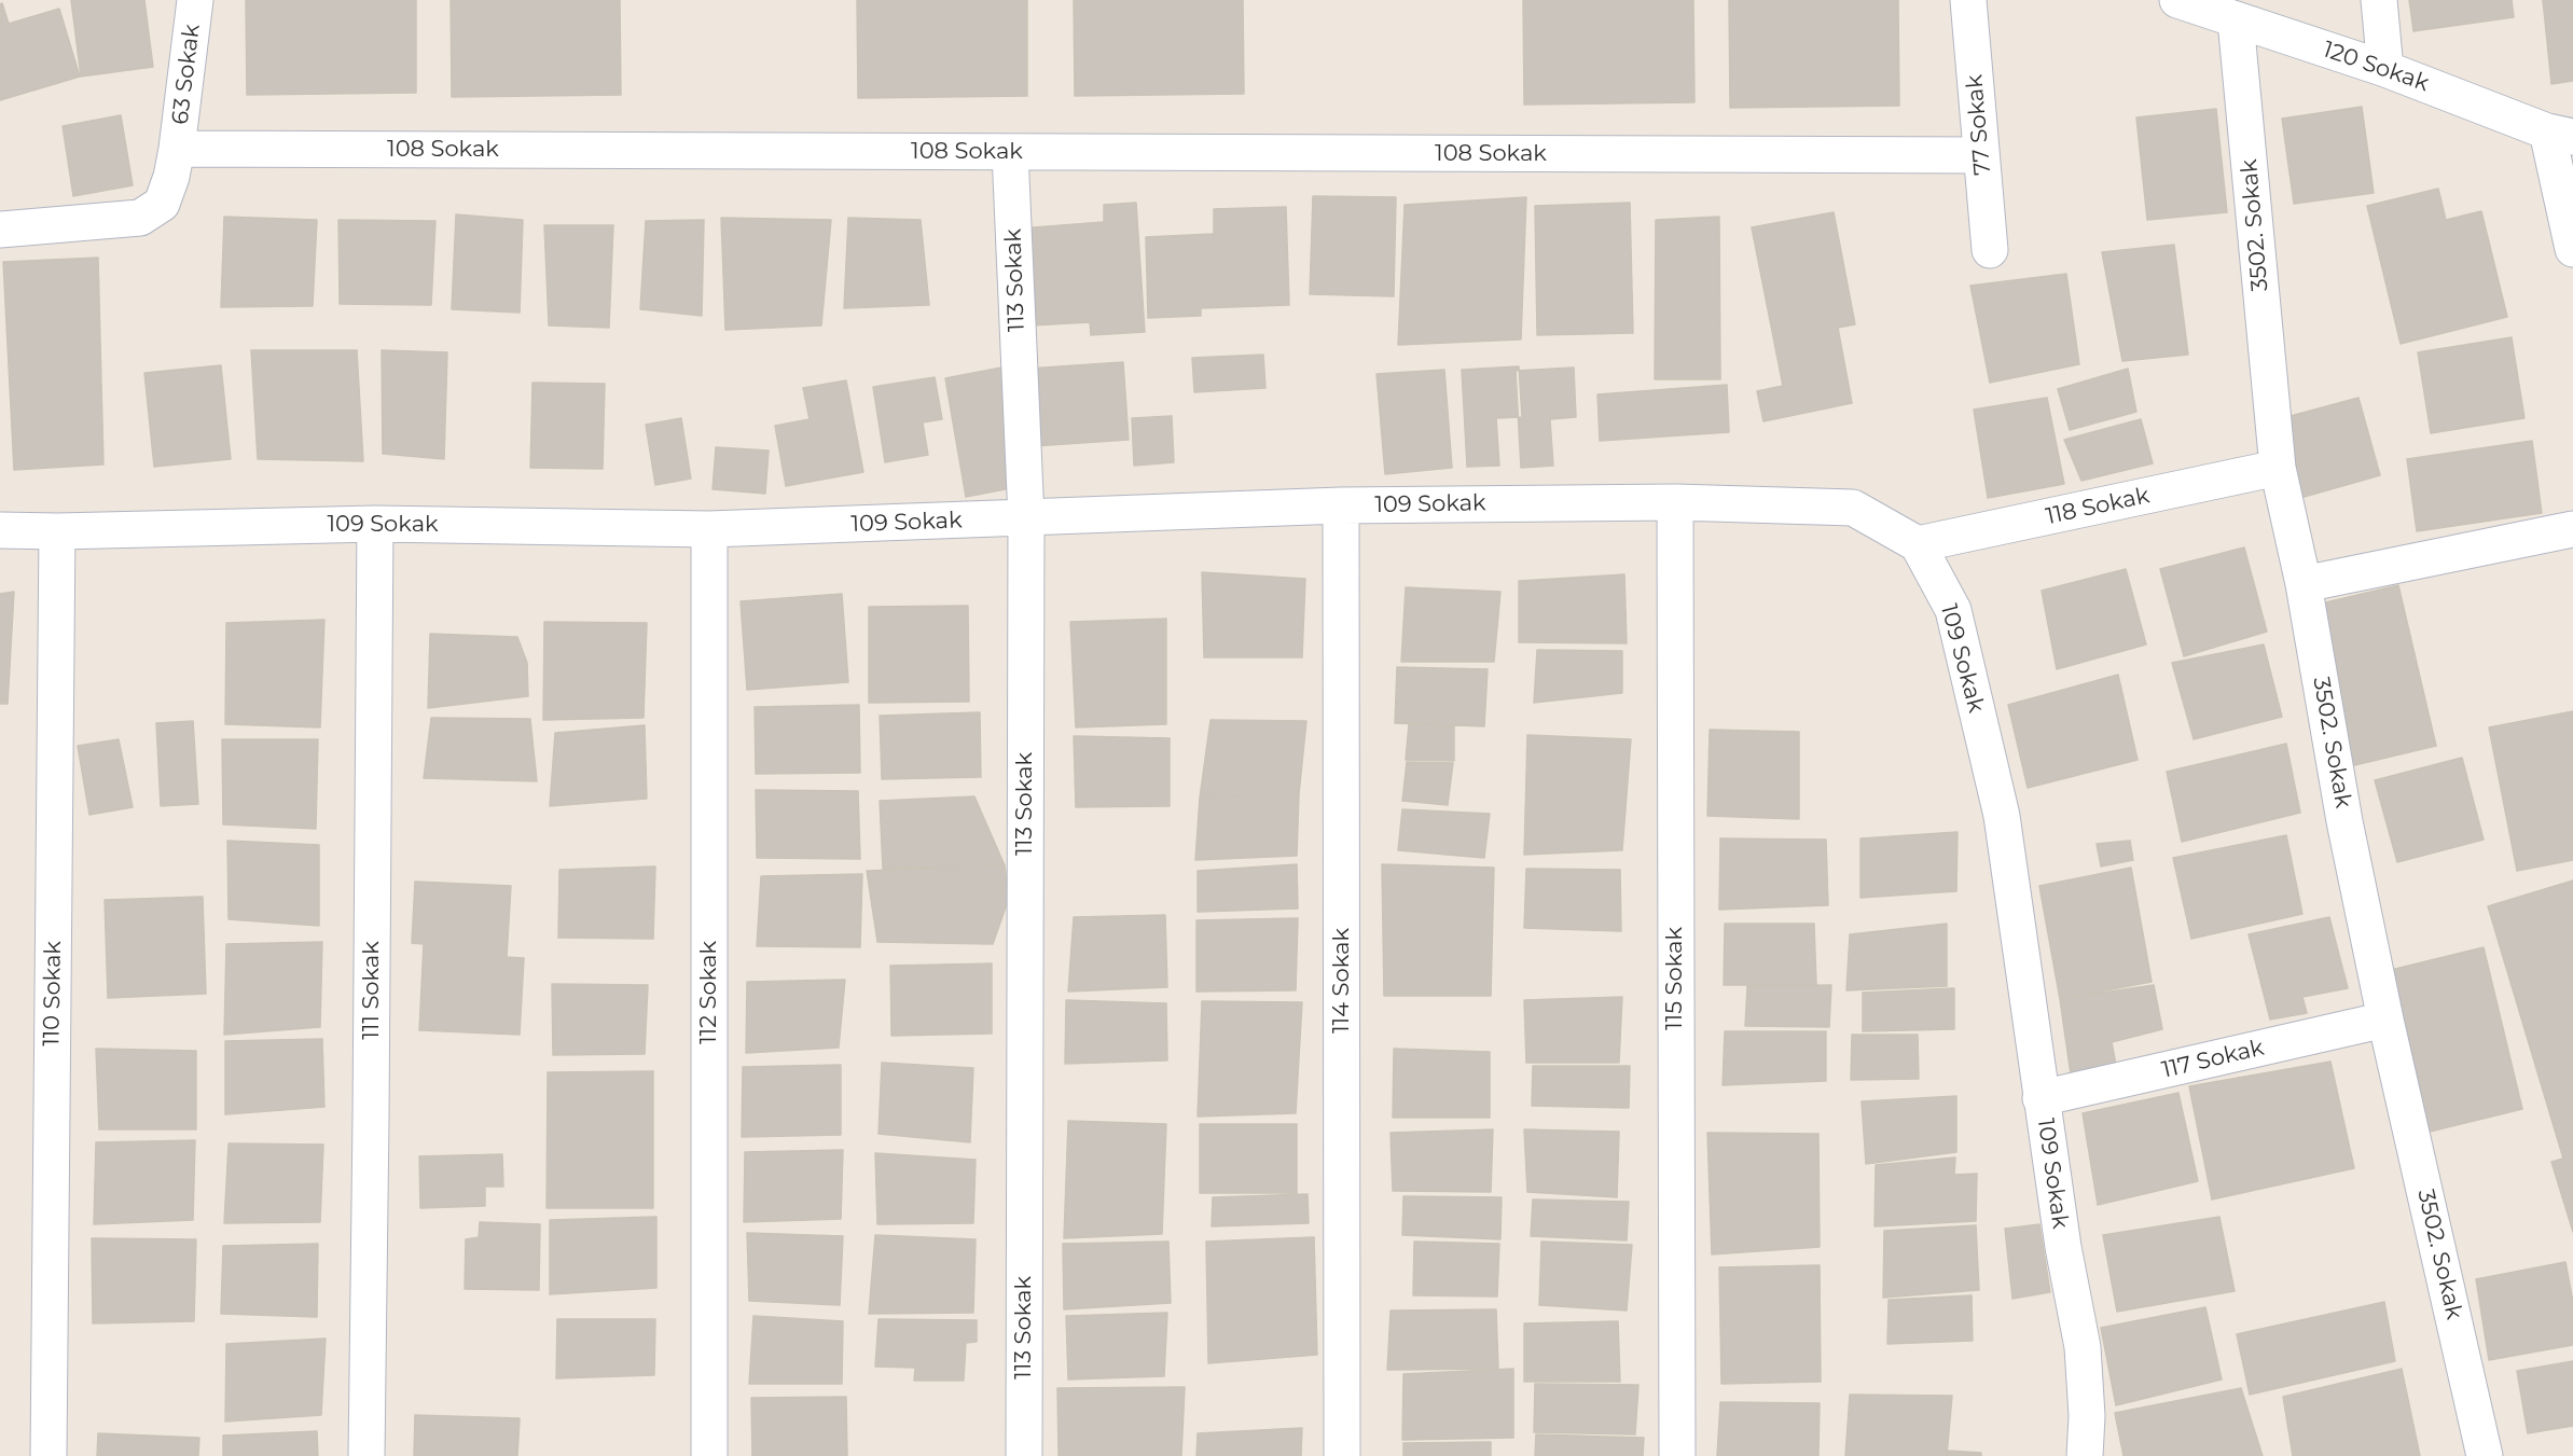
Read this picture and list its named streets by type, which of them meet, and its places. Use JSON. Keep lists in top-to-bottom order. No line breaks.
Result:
{"streets":{"street":["120 Sokak","63 Sokak","77 Sokak","108 Sokak","3502. Sokak","113 Sokak","109 Sokak","118 Sokak","115 Sokak","114 Sokak","111 Sokak","112 Sokak","110 Sokak","117 Sokak"]},"crossings":[["120 Sokak","3502. Sokak"],["63 Sokak","108 Sokak"],["77 Sokak","108 Sokak"],["108 Sokak","113 Sokak"],["3502. Sokak","118 Sokak"],["3502. Sokak","117 Sokak"],["113 Sokak","109 Sokak"],["109 Sokak","118 Sokak"],["109 Sokak","115 Sokak"],["109 Sokak","114 Sokak"],["109 Sokak","111 Sokak"],["109 Sokak","112 Sokak"],["109 Sokak","110 Sokak"],["109 Sokak","117 Sokak"]]}
